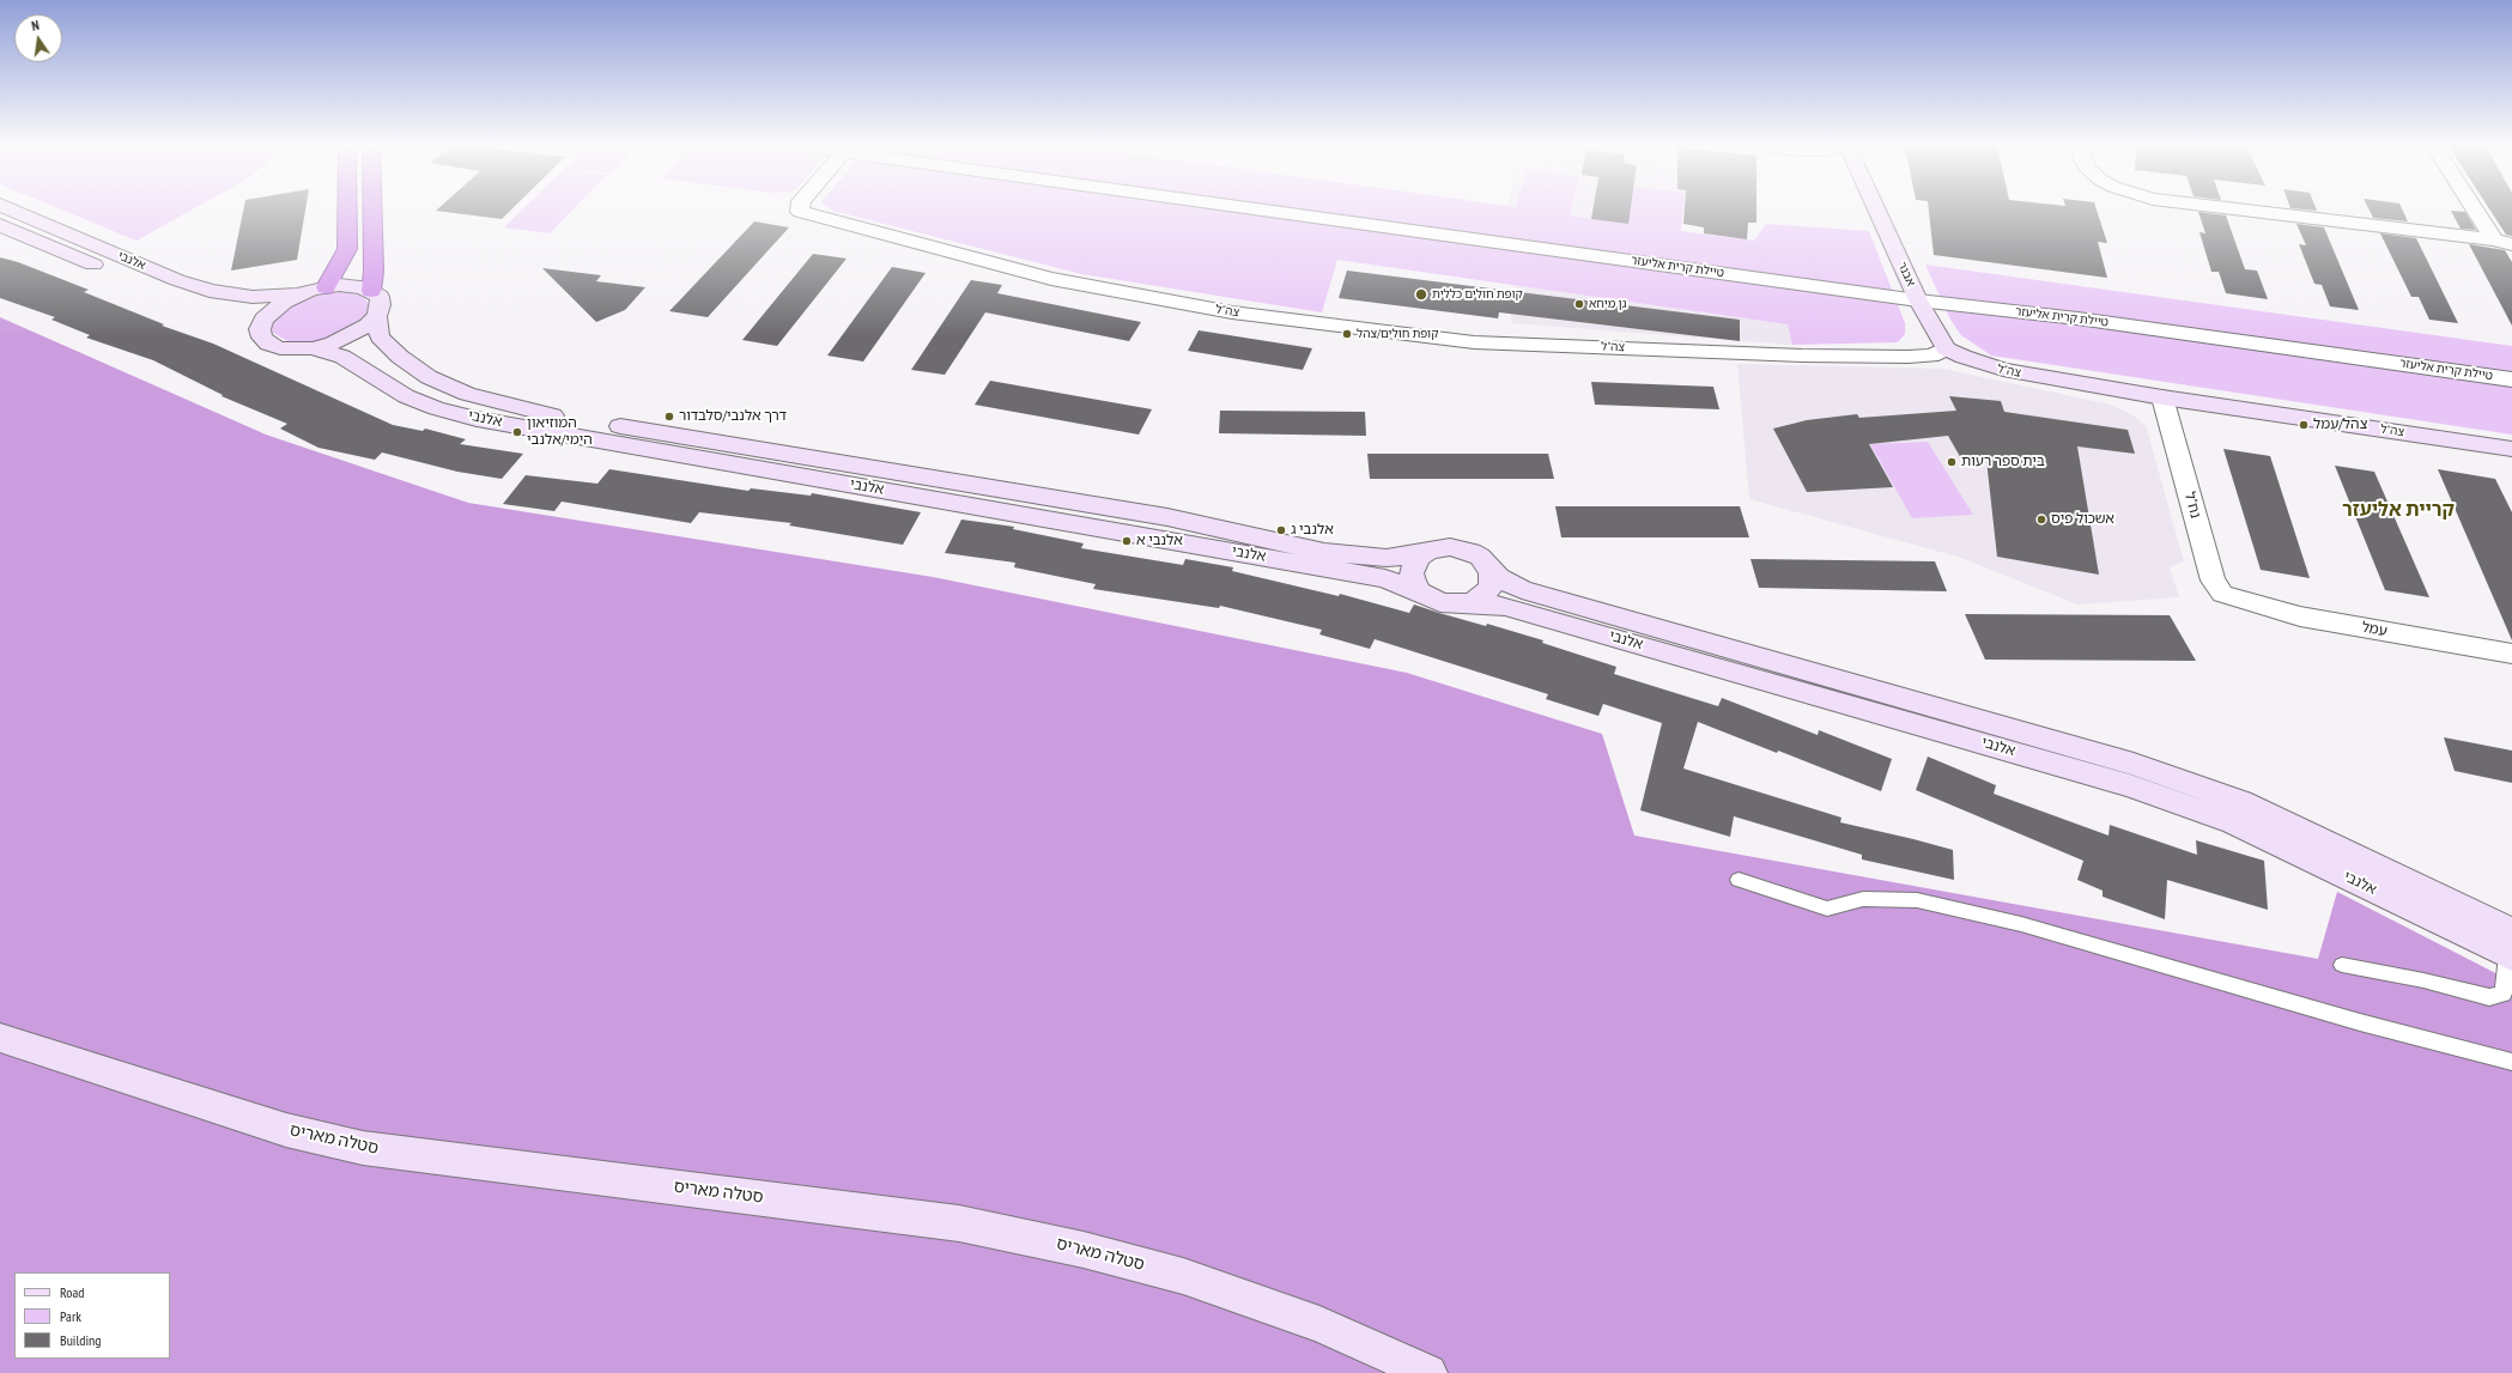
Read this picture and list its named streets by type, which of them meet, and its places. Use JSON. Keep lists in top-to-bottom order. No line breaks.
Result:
{"streets":{"street":["אלנבי","טיילת קרית אליעזר","אבנר","צה\"ל","נח\"ל","עמל","סטלה מאריס"]},"crossings":[["טיילת קרית אליעזר","אבנר"],["אבנר","צה\"ל"],["צה\"ל","נח\"ל"],["נח\"ל","עמל"]],"districts":["קריית אליעזר"],"places":["קופת חולים כללית","גן מיחא","קופת חולים/צהל","דרך אלנבי/סלבדור","צהל/עמל","המוזיאון הימי/אלנבי","בית ספר רעות","אשכול פיס","אלנבי ג","אלנבי א"],"legend":["Road","Park","Building"],"north":"top"}
